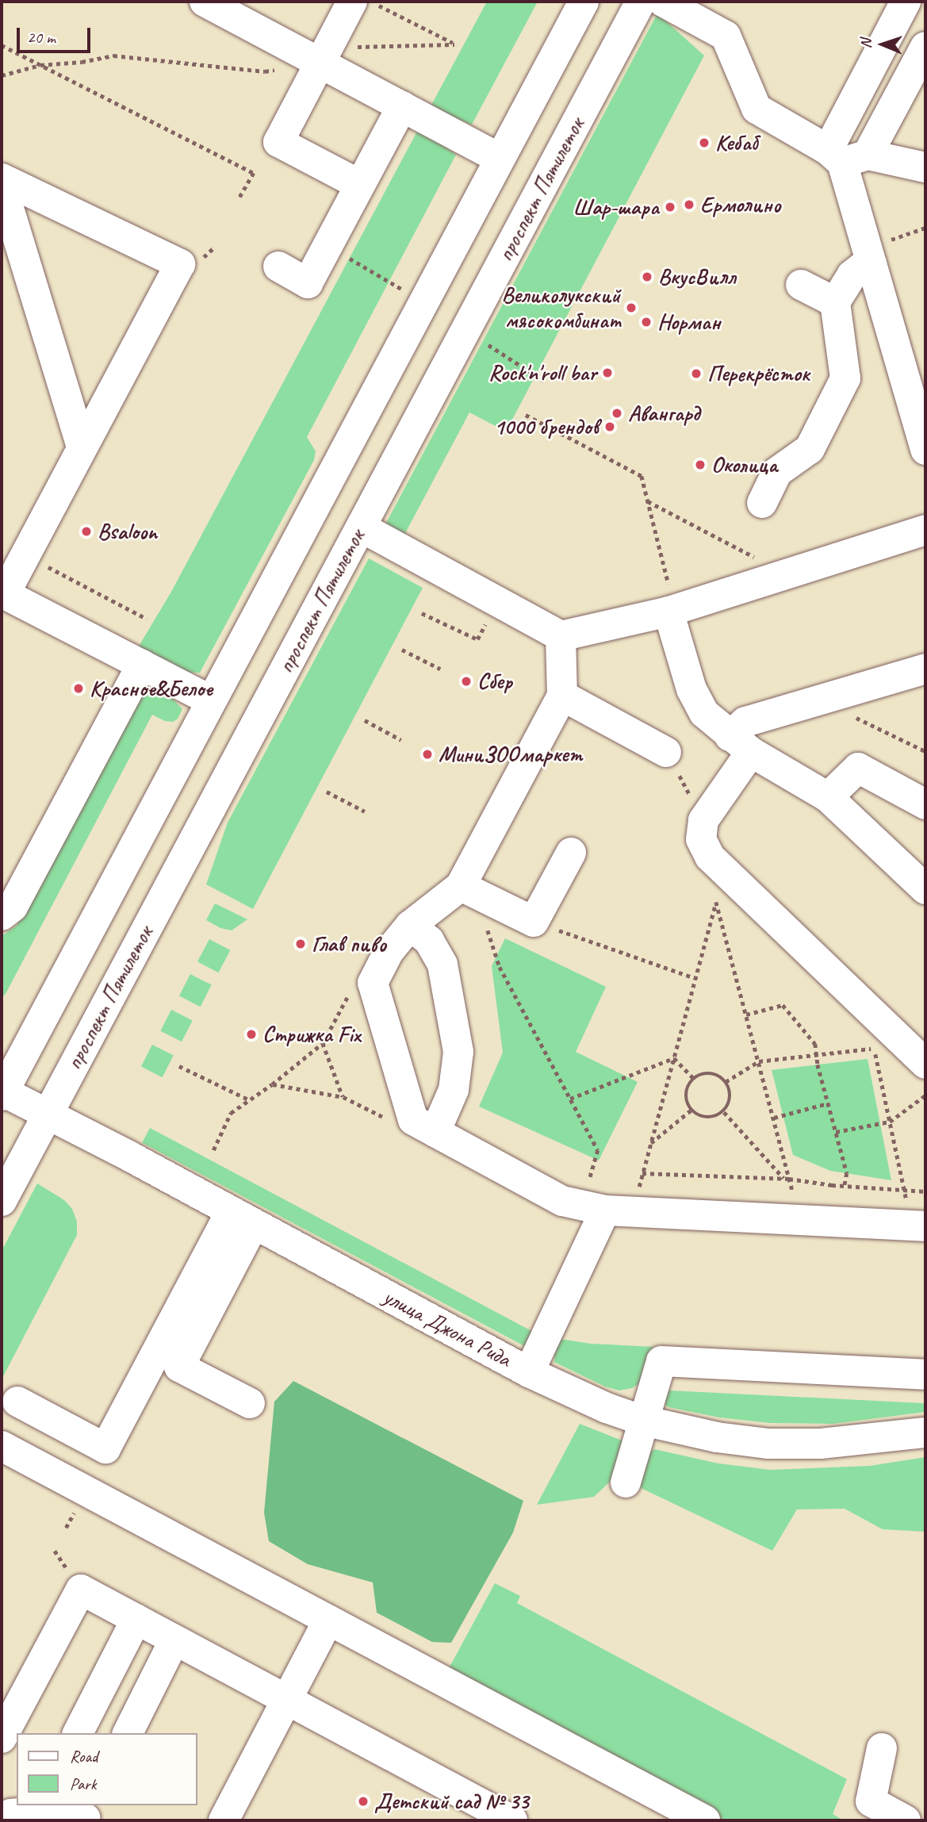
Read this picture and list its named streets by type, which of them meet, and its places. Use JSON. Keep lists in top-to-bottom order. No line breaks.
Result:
{"streets":{"street":["проспект Пятилеток","улица Джона Рида"]},"crossings":[["проспект Пятилеток","улица Джона Рида"]],"places":["Кебаб","Ермолино","Шар-шара","ВкусВилл","Великолукский мясокомбинат","Норман","Rock'n'roll bar","Перекрёсток","Авангард","1000 брендов","Околица","Bsaloon","Сбер","Красное&Белое","МиниЗООмаркет","Глав пиво","Стрижка Fix","Детский сад № 33"],"legend":["Road","Park"],"scale_bar":"20 m","north":"left"}
